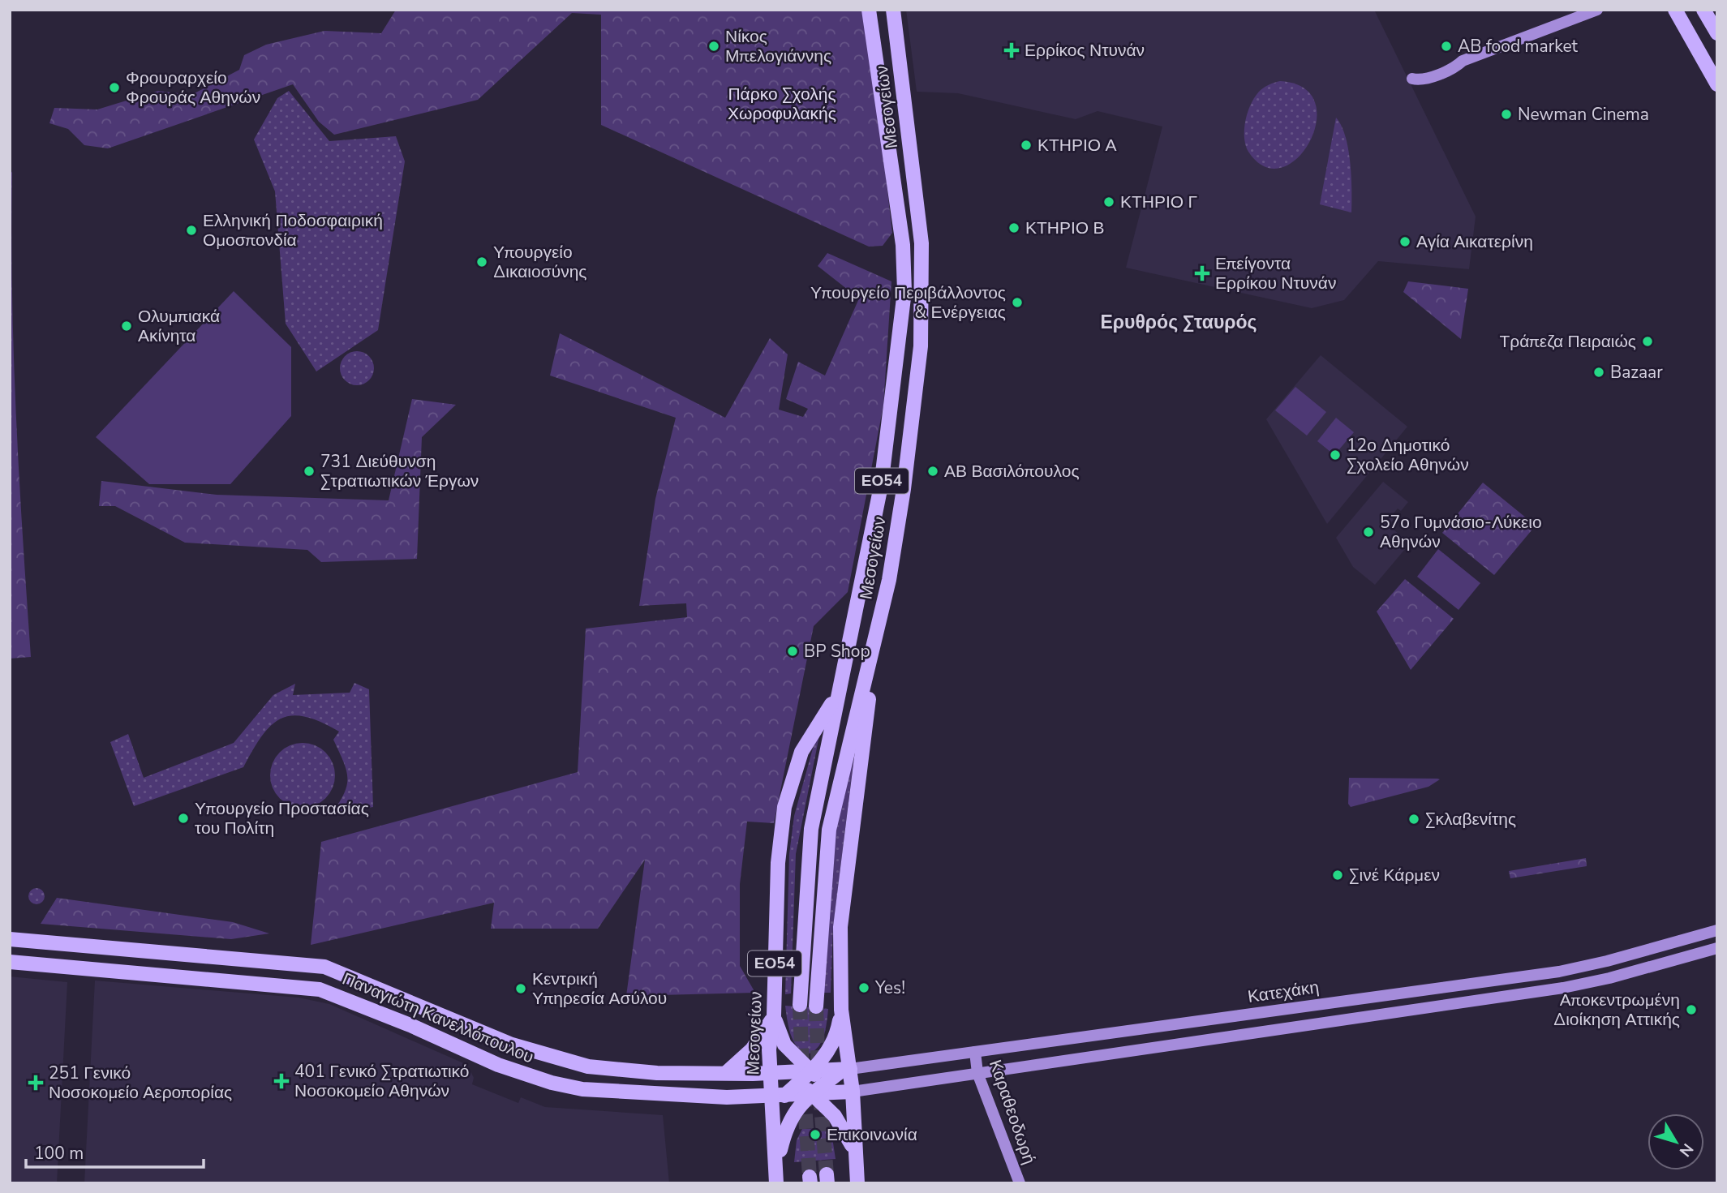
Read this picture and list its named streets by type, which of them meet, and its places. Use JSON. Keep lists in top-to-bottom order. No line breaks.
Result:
{"streets":{"main road":["Μεσογείων","ΕΟ54","Κατεχάκη","Παναγιώτη Κανελλόπουλου","Καραθεοδωρή"]},"crossings":[["Μεσογείων","ΕΟ54"],["Μεσογείων","Παναγιώτη Κανελλόπουλου"],["ΕΟ54","Κατεχάκη"],["ΕΟ54","Παναγιώτη Κανελλόπουλου"],["Κατεχάκη","Παναγιώτη Κανελλόπουλου"],["Κατεχάκη","Καραθεοδωρή"]],"districts":["Ερυθρός Σταυρός"],"parks":["Πάρκο Σχολής Χωροφυλακής"],"places":{"other":["Νίκος Μπελογιάννης","AB food market","Φρουραρχείο Φρουράς Αθηνών","Newman Cinema","ΚΤΗΡΙΟ Α","ΚΤΗΡΙΟ Γ","ΚΤΗΡΙΟ Β","Ελληνική Ποδοσφαιρική Ομοσπονδία","Αγία Αικατερίνη","Υπουργείο Δικαιοσύνης","Υπουργείο Περιβάλλοντος & Ενέργειας","Ολυμπιακά Ακίνητα","Τράπεζα Πειραιώς","Bazaar","12ο Δημοτικό Σχολείο Αθηνών","731 Διεύθυνση Στρατιωτικών Έργων","ΑΒ Βασιλόπουλος","57ο Γυμνάσιο-Λύκειο Αθηνών","BP Shop","Υπουργείο Προστασίας του Πολίτη","Σκλαβενίτης","Σινέ Κάρμεν","Yes!","Κεντρική Υπηρεσία Ασύλου","Αποκεντρωμένη Διοίκηση Αττικής","Επικοινωνία"],"health":["Ερρίκος Ντυνάν","Επείγοντα Ερρίκου Ντυνάν","401 Γενικό Στρατιωτικό Νοσοκομείο Αθηνών","251 Γενικό Νοσοκομείο Αεροπορίας"]},"scale_bar":"100 m","north":"bottom right"}
